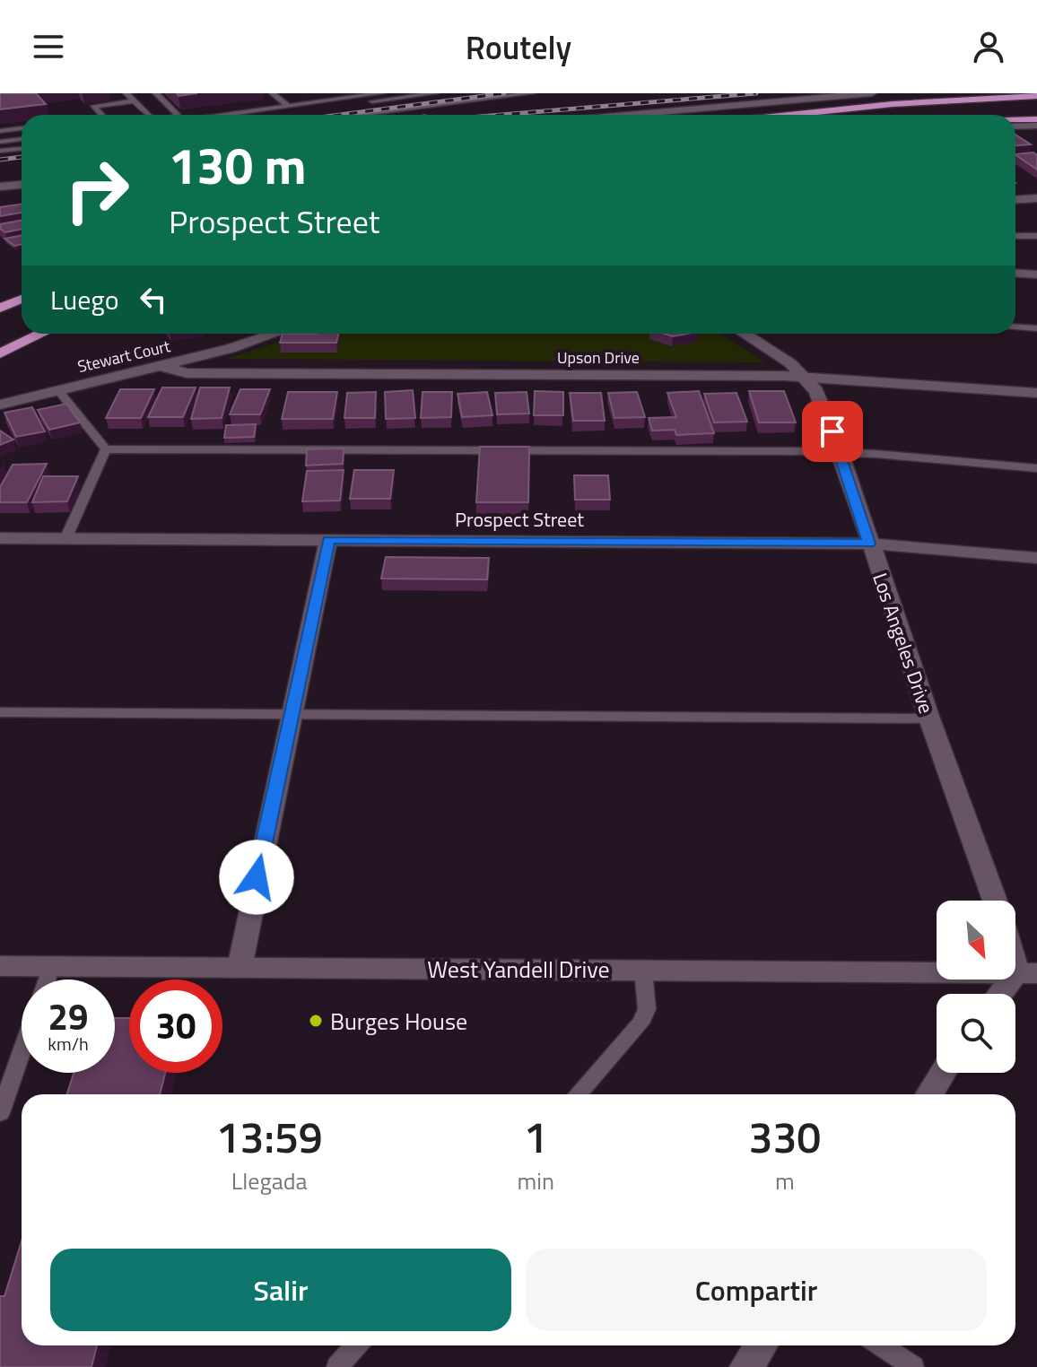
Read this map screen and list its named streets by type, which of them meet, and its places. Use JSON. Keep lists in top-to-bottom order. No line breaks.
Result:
{"streets":{"street":["Stewart Court","Upson Drive","Prospect Street","Los Angeles Drive","West Yandell Drive"]},"crossings":[["Stewart Court","Upson Drive"],["Upson Drive","Los Angeles Drive"],["Prospect Street","Los Angeles Drive"]],"places":["Burges House"],"north":"bottom right","page":{"header":"Routely","turn":["130 m","Prospect Street"],"then":"Luego","speed":"29 km/h","limit":"30","eta":["13:59","Llegada","1","min","330","m"],"buttons":["Salir","Compartir"]}}
